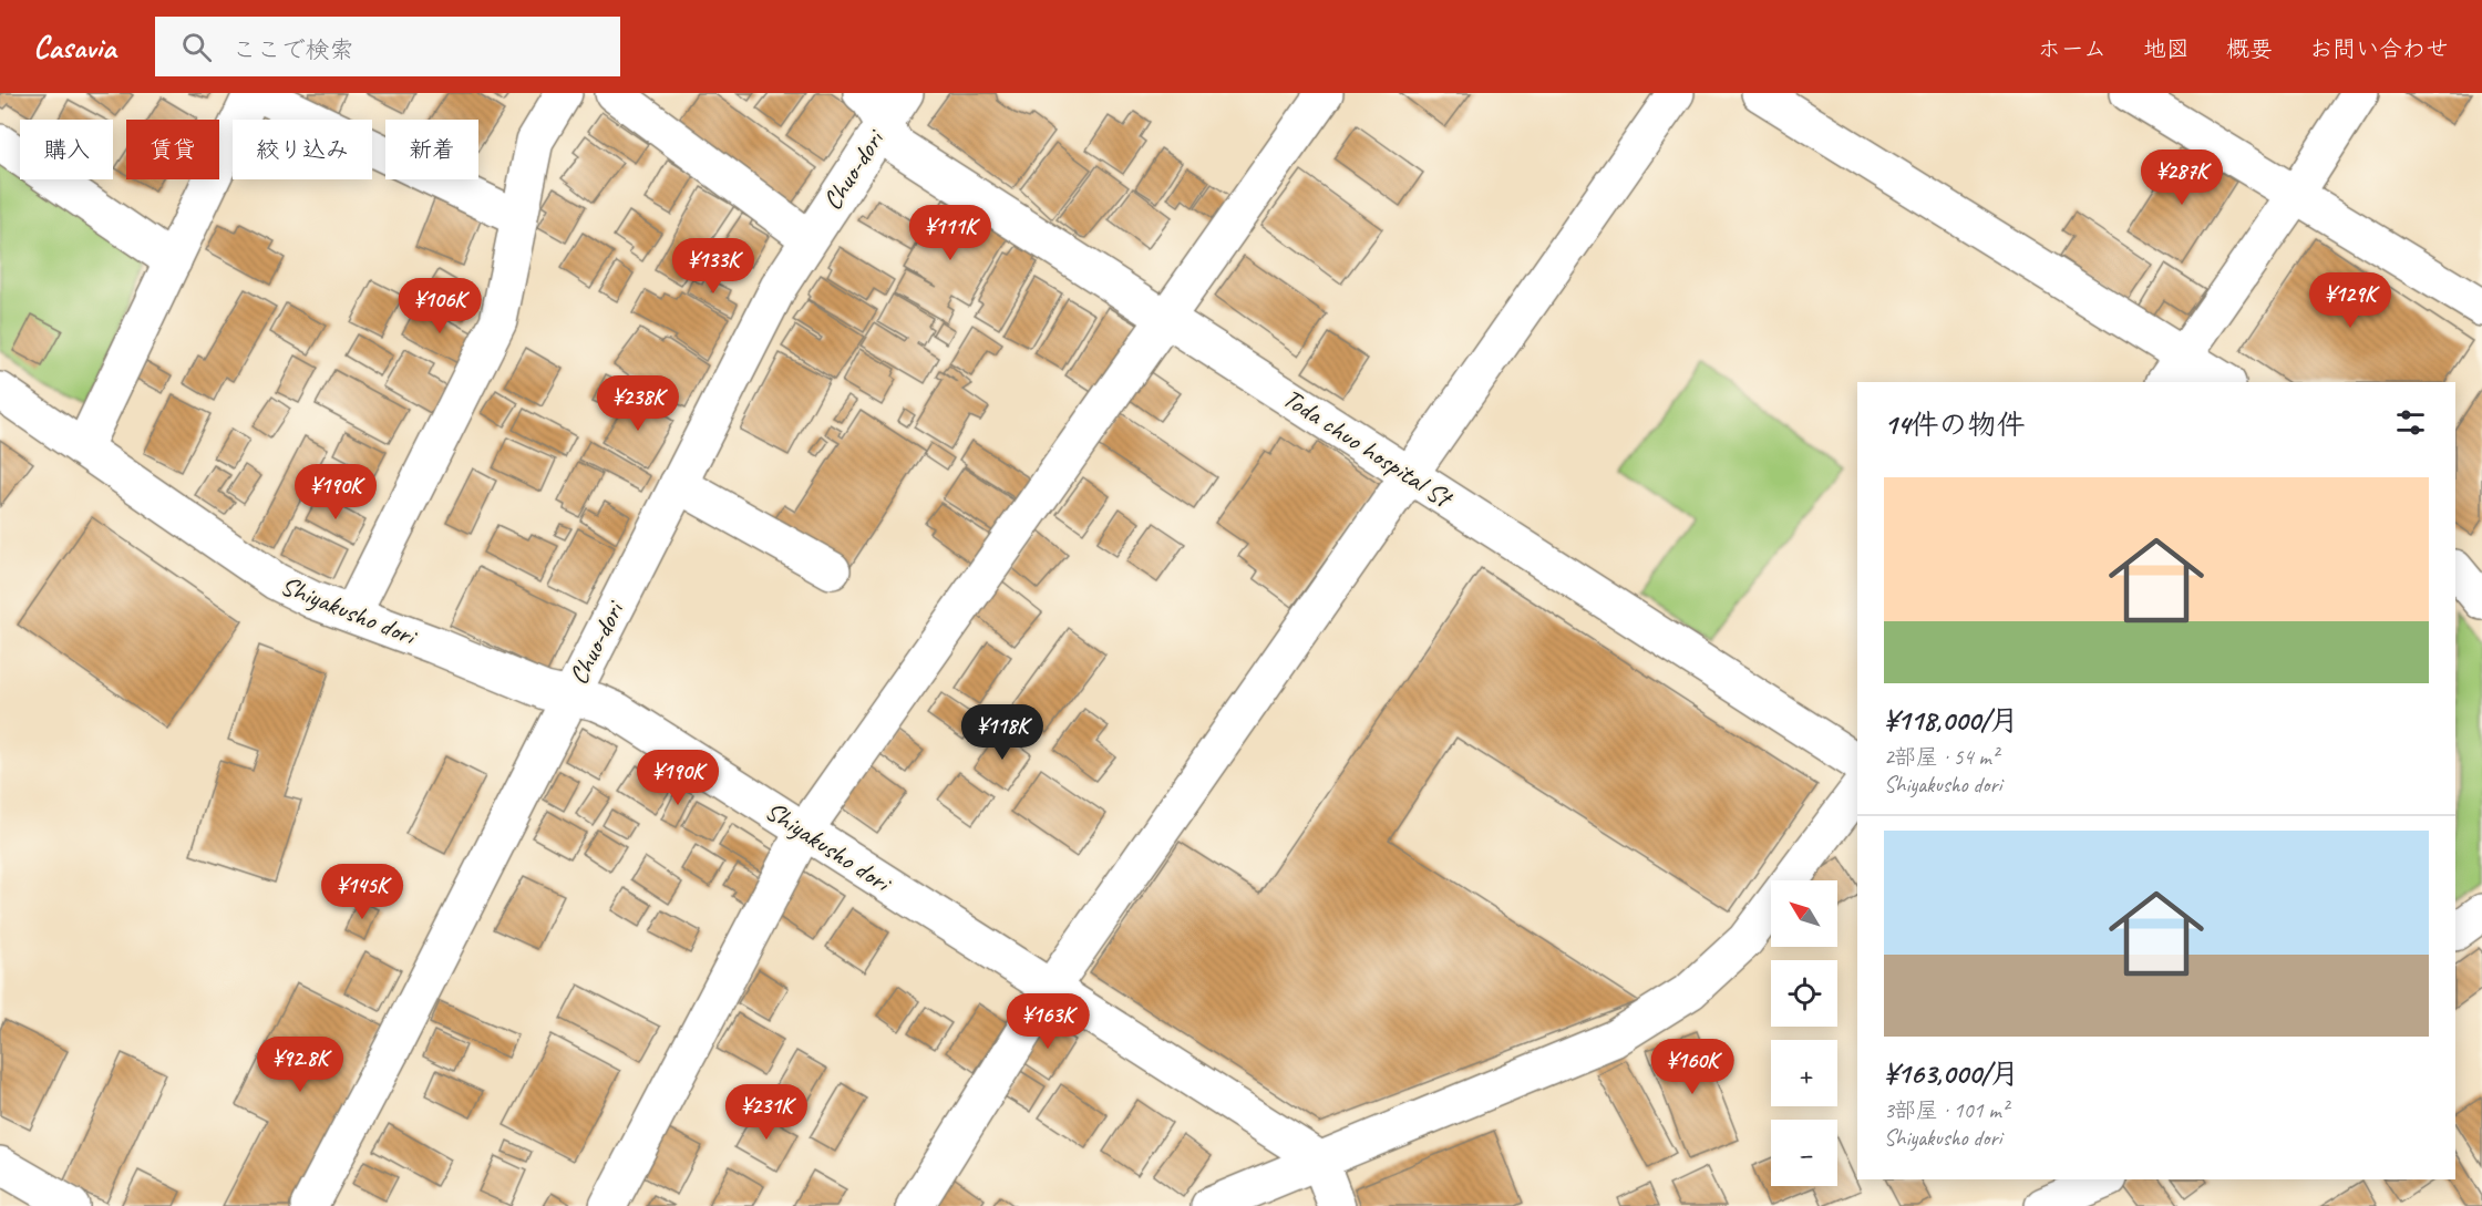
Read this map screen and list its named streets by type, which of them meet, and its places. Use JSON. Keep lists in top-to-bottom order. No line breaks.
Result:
{"streets":{"street":["Chuo-dori","Toda chuo hospital St","Shiyakusho dori"]},"crossings":[["Chuo-dori","Toda chuo hospital St"],["Chuo-dori","Shiyakusho dori"]],"north":"top left","page":{"header":"Casavia","search":"ここで検索","nav":["ホーム","地図","概要","お問い合わせ"],"chip":["購入","賃貸","絞り込み","新着"],"price":["¥287K","¥111K","¥133K","¥129K","¥106K","¥238K","¥190K","¥118K","¥190K","¥145K","¥163K","¥92.8K","¥160K","¥231K"],"heading":"14件の物件","list":[{"name":"¥118,000/月","note":"2部屋 · 54 m² · Shiyakusho dori"},{"name":"¥163,000/月","note":"3部屋 · 101 m² · Shiyakusho dori"}],"map_buttons":["+","−"]}}
